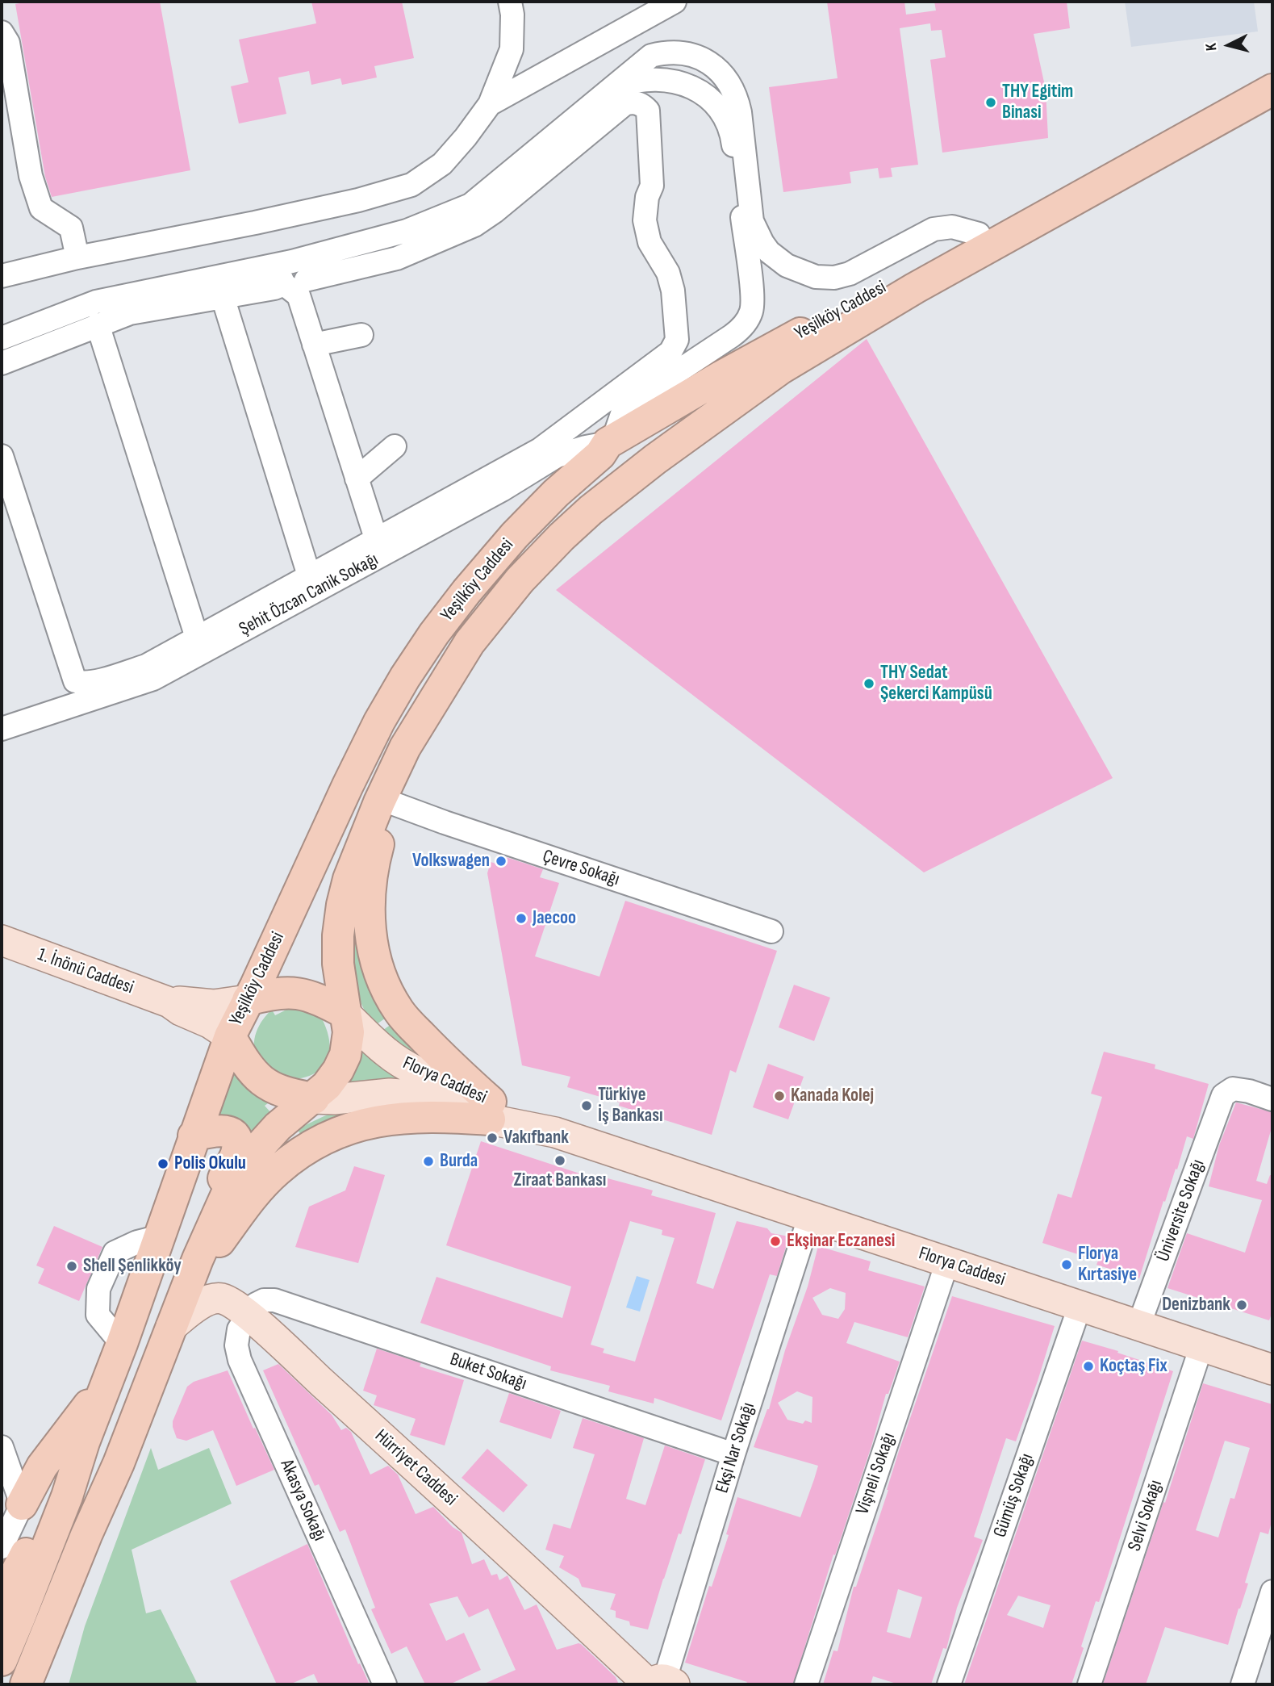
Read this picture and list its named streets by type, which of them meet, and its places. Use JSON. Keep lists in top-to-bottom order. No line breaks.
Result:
{"streets":{"highway":["Yeşilköy Caddesi"],"main road":["1. İnönü Caddesi","Florya Caddesi","Hürriyet Caddesi"],"street":["Şehit Özcan Canik Sokağı","Çevre Sokağı","Üniversite Sokağı","Buket Sokağı","Ekşi Nar Sokağı","Vişneli Sokağı","Gümüş Sokağı","Akasya Sokağı","Selvi Sokağı"]},"crossings":[["Yeşilköy Caddesi","Şehit Özcan Canik Sokağı"],["Yeşilköy Caddesi","Florya Caddesi"],["Yeşilköy Caddesi","Hürriyet Caddesi"],["Florya Caddesi","Üniversite Sokağı"],["Florya Caddesi","Ekşi Nar Sokağı"],["Florya Caddesi","Vişneli Sokağı"],["Florya Caddesi","Gümüş Sokağı"],["Florya Caddesi","Selvi Sokağı"],["Buket Sokağı","Ekşi Nar Sokağı"],["Buket Sokağı","Hürriyet Caddesi"],["Buket Sokağı","Akasya Sokağı"],["Ekşi Nar Sokağı","Hürriyet Caddesi"],["Hürriyet Caddesi","Akasya Sokağı"]],"places":["THY Egitim Binasi","THY Sedat Şekerci Kampüsü","Volkswagen","Jaecoo","Kanada Kolej","Türkiye İş Bankası","Vakıfbank","Ziraat Bankası","Burda","Polis Okulu","Ekşinar Eczanesi","Florya Kırtasiye","Shell Şenlikköy","Denizbank","Koçtaş Fix"],"north":"left"}
